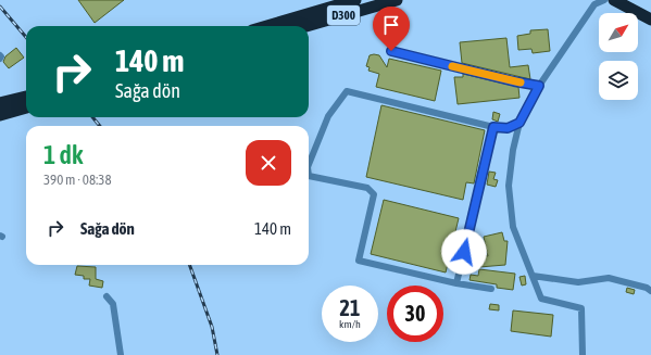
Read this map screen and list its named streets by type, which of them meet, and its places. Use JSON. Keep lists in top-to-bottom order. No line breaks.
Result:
{"streets":{"highway":["D300"]},"north":"top right","page":{"turn":["140 m","Sağa dön"],"heading":["1 dk","390 m · 08:38"],"list":[{"name":"Sağa dön","value":"140 m"}],"speed":"21 km/h","limit":"30"}}
